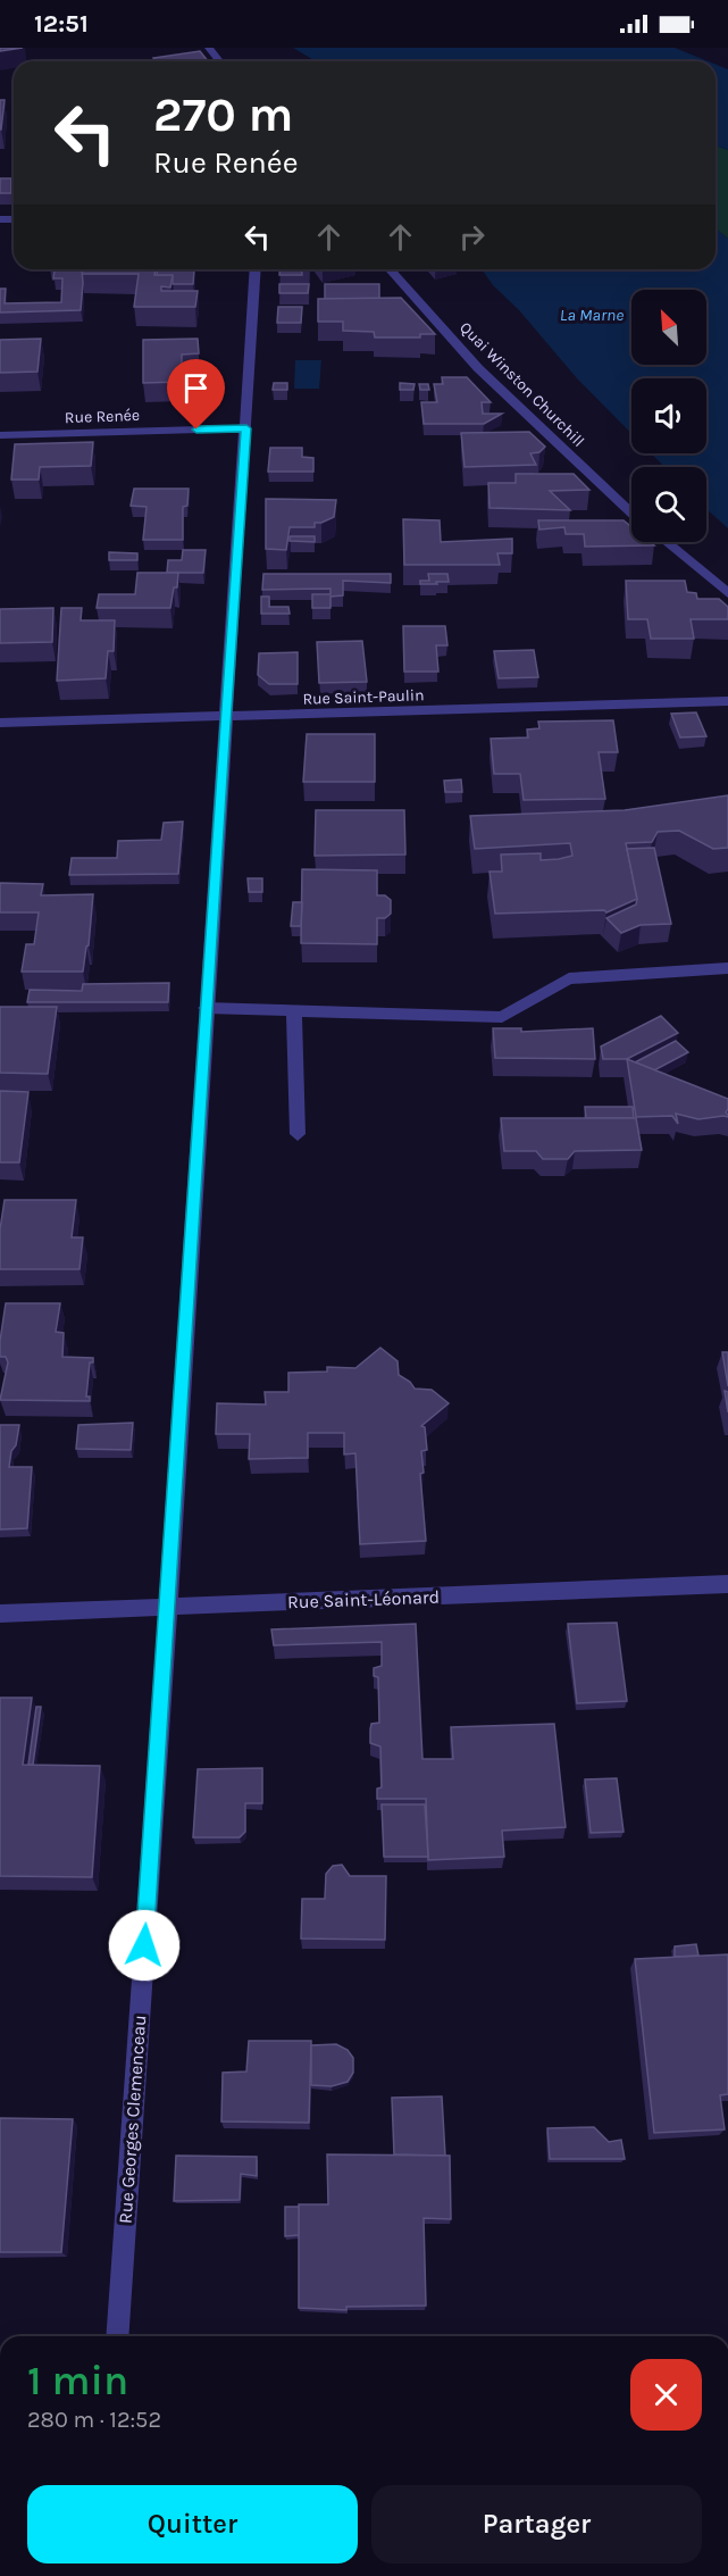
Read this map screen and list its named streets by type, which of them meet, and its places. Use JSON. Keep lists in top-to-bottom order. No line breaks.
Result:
{"streets":{"street":["Quai Winston Churchill","Rue Renée","Rue Saint-Paulin","Rue Saint-Léonard","Rue Georges Clemenceau"]},"crossings":[["Rue Renée","Rue Georges Clemenceau"],["Rue Saint-Paulin","Rue Georges Clemenceau"],["Rue Saint-Léonard","Rue Georges Clemenceau"]],"water":["La Marne"],"north":"top left","page":{"status":"12:51","turn":["270 m","Rue Renée"],"heading":["1 min","280 m · 12:52"],"buttons":["Quitter","Partager"]}}
